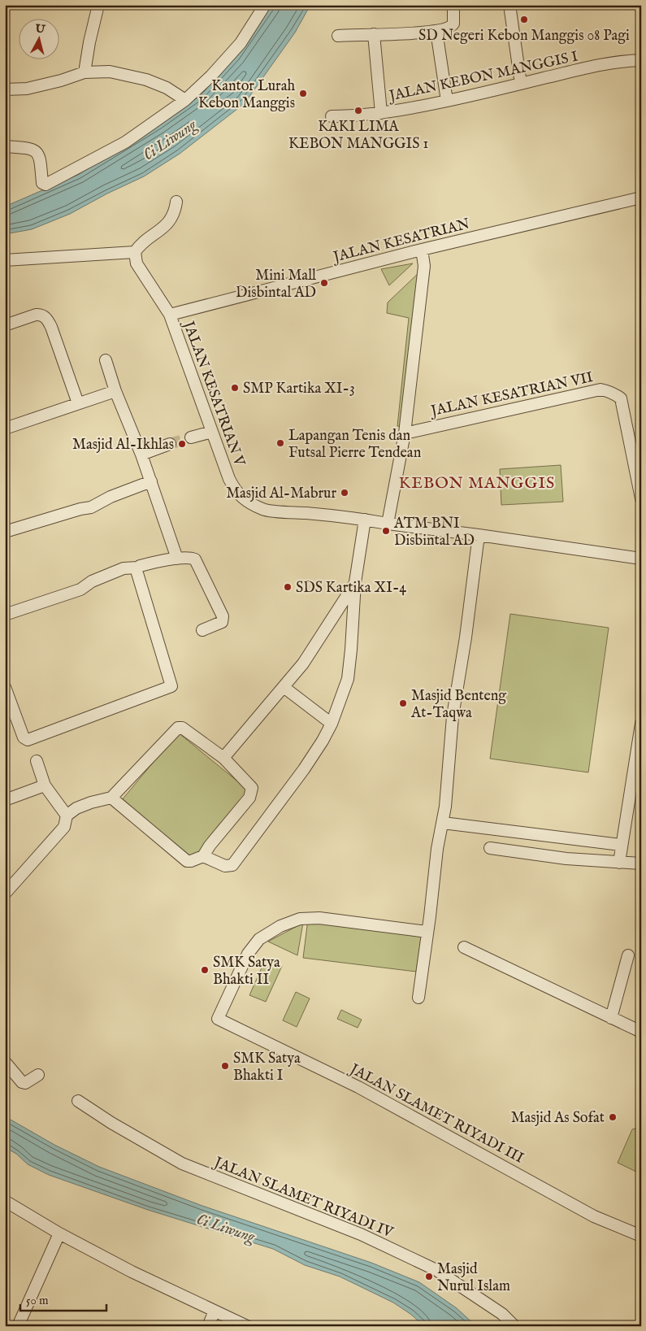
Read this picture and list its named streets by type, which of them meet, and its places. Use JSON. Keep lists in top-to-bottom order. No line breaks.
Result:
{"streets":{"street":["JALAN KEBON MANGGIS I","JALAN KESATRIAN","JALAN KESATRIAN V","JALAN KESATRIAN VII","JALAN SLAMET RIYADI III","JALAN SLAMET RIYADI IV"]},"crossings":[["JALAN KESATRIAN","JALAN KESATRIAN V"]],"districts":["KEBON MANGGIS"],"water":["Ci Liwung"],"places":["SD Negeri Kebon Manggis 08 Pagi","Kantor Lurah Kebon Manggis","KAKI LIMA KEBON MANGGIS 1","Mini Mall Disbintal AD","SMP Kartika XI-3","Lapangan Tenis dan Futsal Pierre Tendean","Masjid Al-Ikhlas","Masjid Al-Mabrur","ATM BNI Disbintal AD","SDS Kartika XI-4","Masjid Benteng At-Taqwa","SMK Satya Bhakti II","SMK Satya Bhakti I","Masjid As Sofat","Masjid Nurul Islam"],"scale_bar":"50 m","north":"top"}
